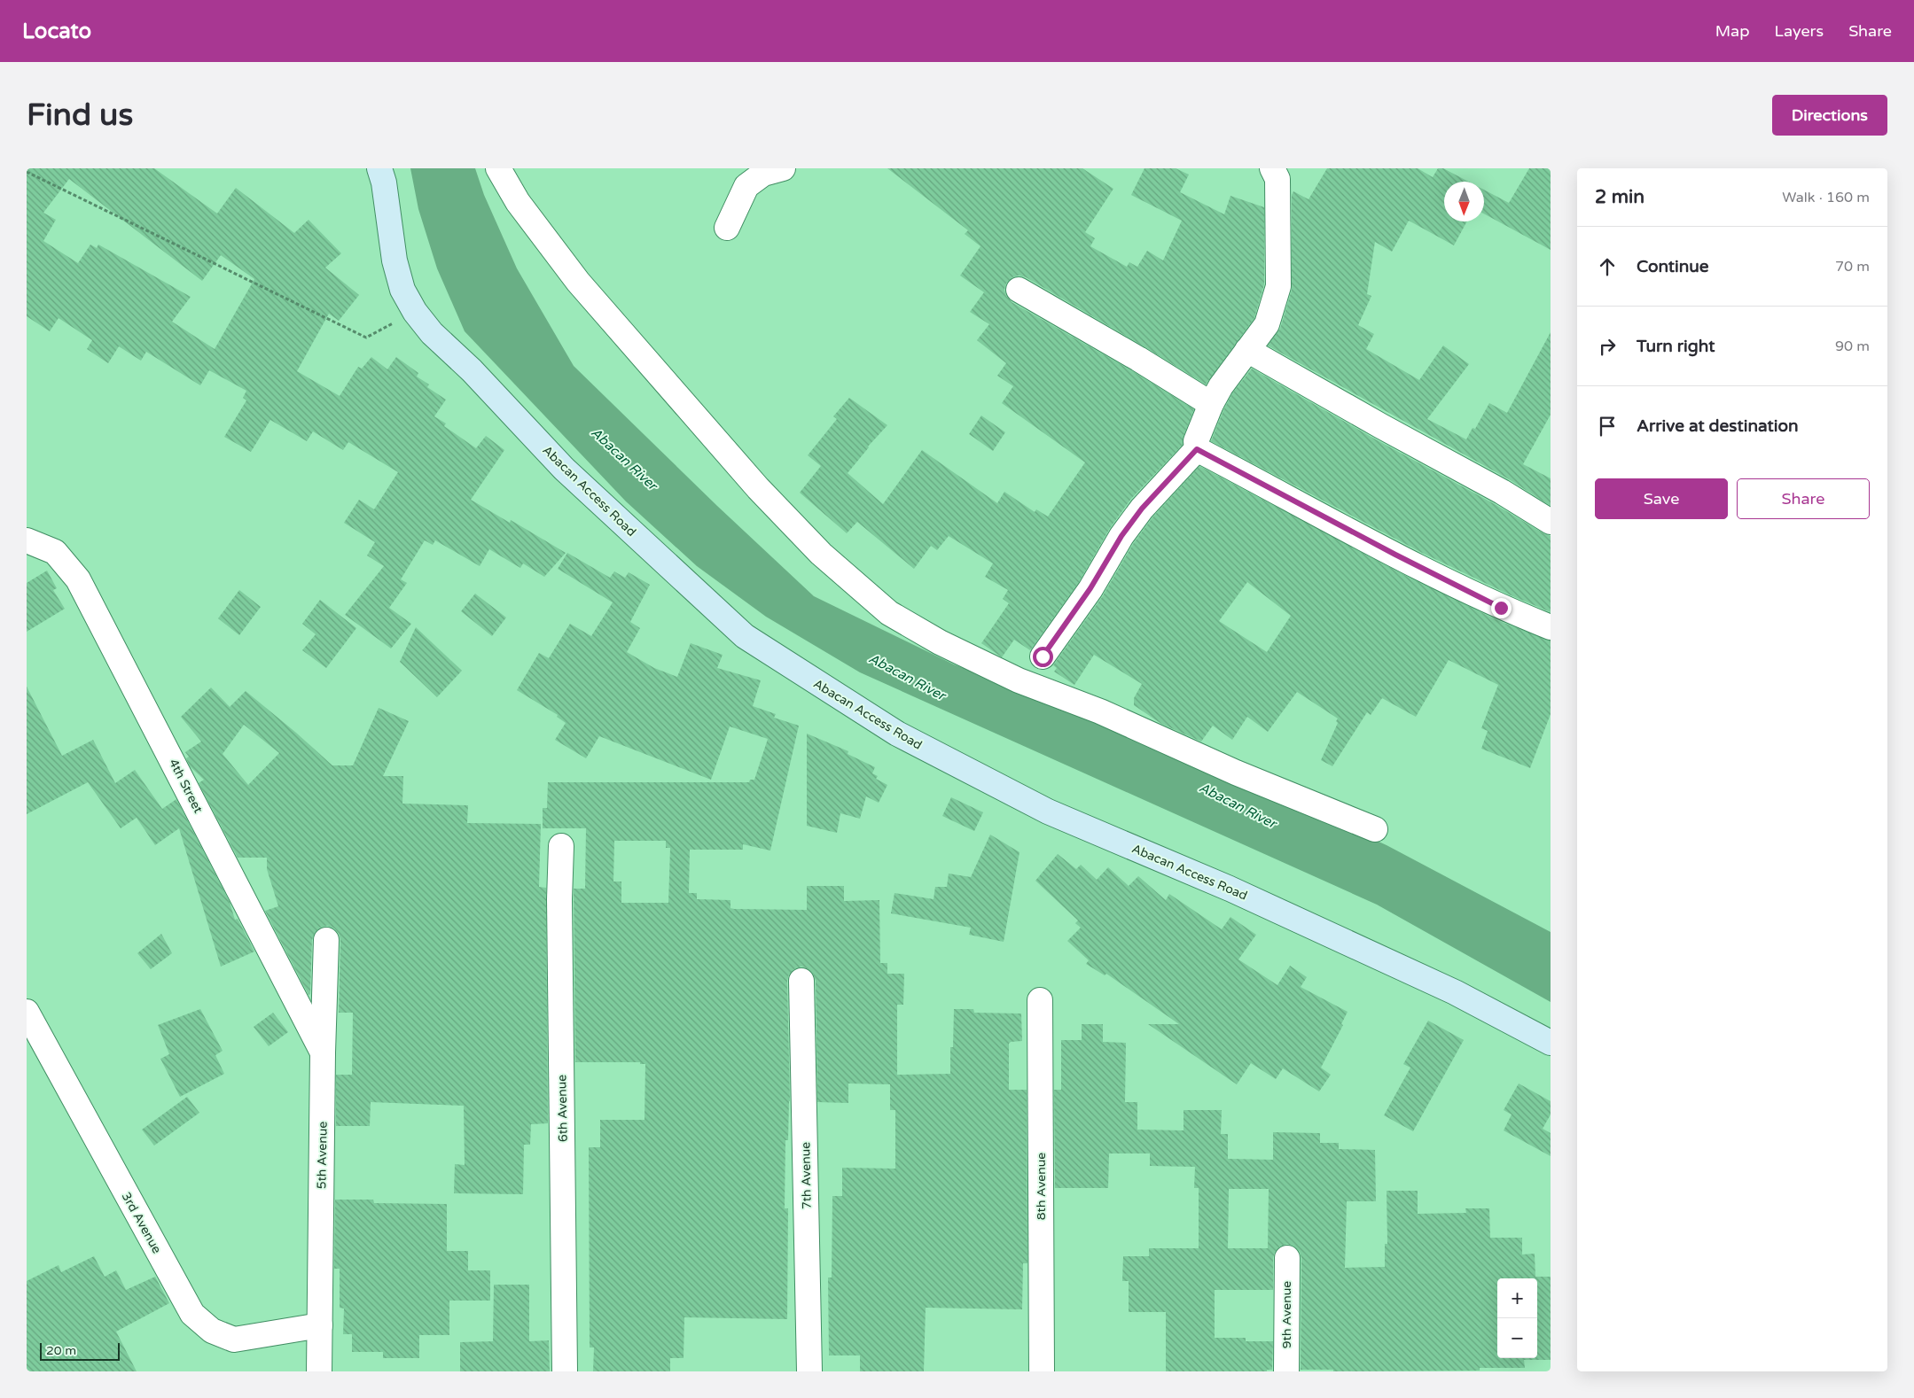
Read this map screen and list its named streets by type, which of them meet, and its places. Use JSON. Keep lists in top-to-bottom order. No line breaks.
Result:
{"streets":{"street":["Abacan Access Road","4th Street","6th Avenue","5th Avenue","7th Avenue","8th Avenue","3rd Avenue","9th Avenue"]},"crossings":[["4th Street","5th Avenue"],["5th Avenue","3rd Avenue"]],"water":["Abacan River"],"scale_bar":"20 m","north":"bottom","page":{"header":"Locato","nav":["Map","Layers","Share"],"buttons":["Directions",["Save","Share"]],"title":"Find us","heading":["2 min","Walk · 160 m"],"list":[["Continue","70 m"],["Turn right","90 m"],"Arrive at destination"],"map_buttons":["+","−"],"scale":"20 m"}}
